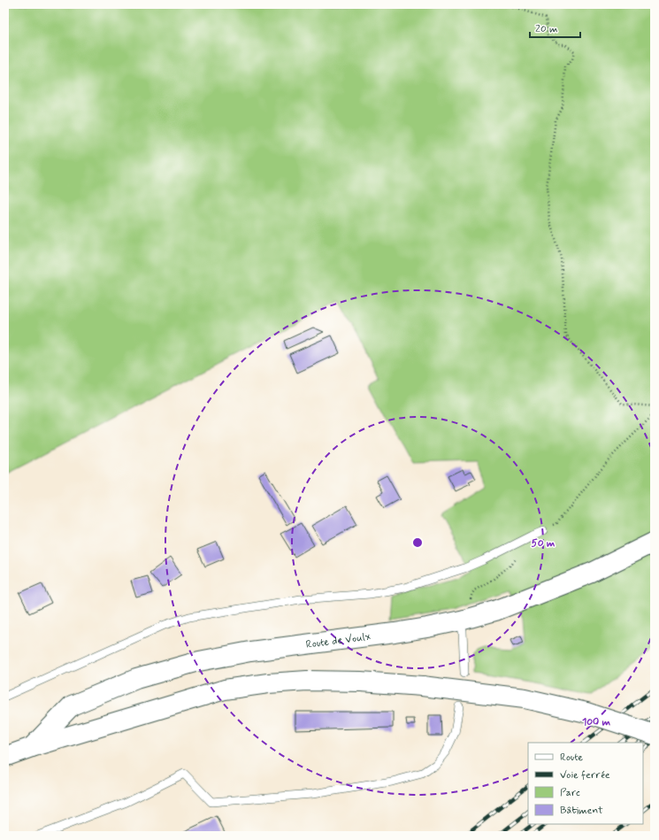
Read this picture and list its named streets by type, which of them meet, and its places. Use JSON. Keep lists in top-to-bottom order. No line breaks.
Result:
{"streets":{"main road":["Route de Voulx"]},"legend":["Route","Voie ferrée","Parc","Bâtiment"],"scale_bar":"20 m","rings":["50 m","100 m"]}
